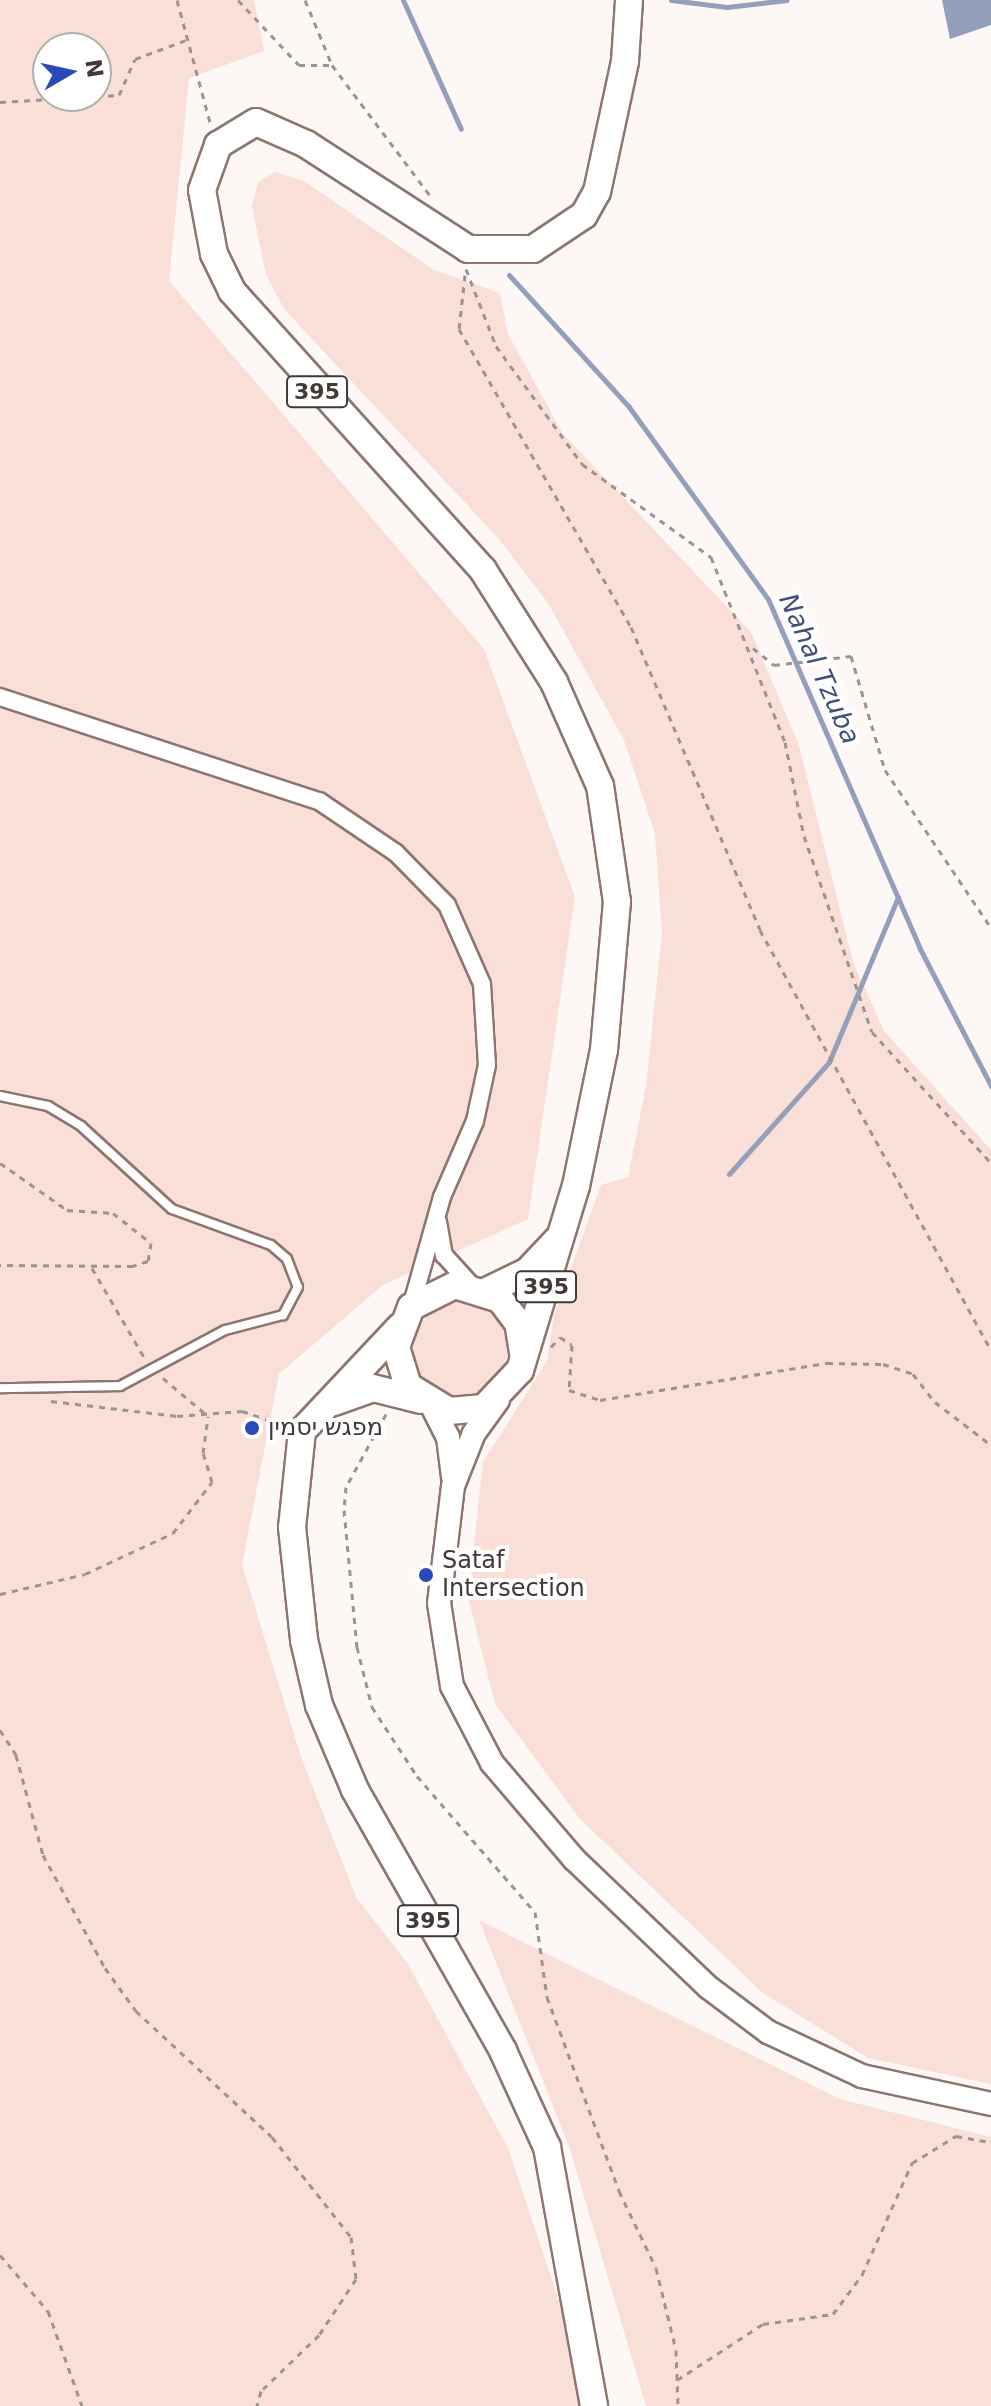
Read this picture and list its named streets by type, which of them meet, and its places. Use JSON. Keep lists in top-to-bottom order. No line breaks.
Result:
{"streets":{"main road":["395"]},"water":["Nahal Tzuba"],"places":["מפגש יסמין","Sataf Intersection"],"north":"right"}
